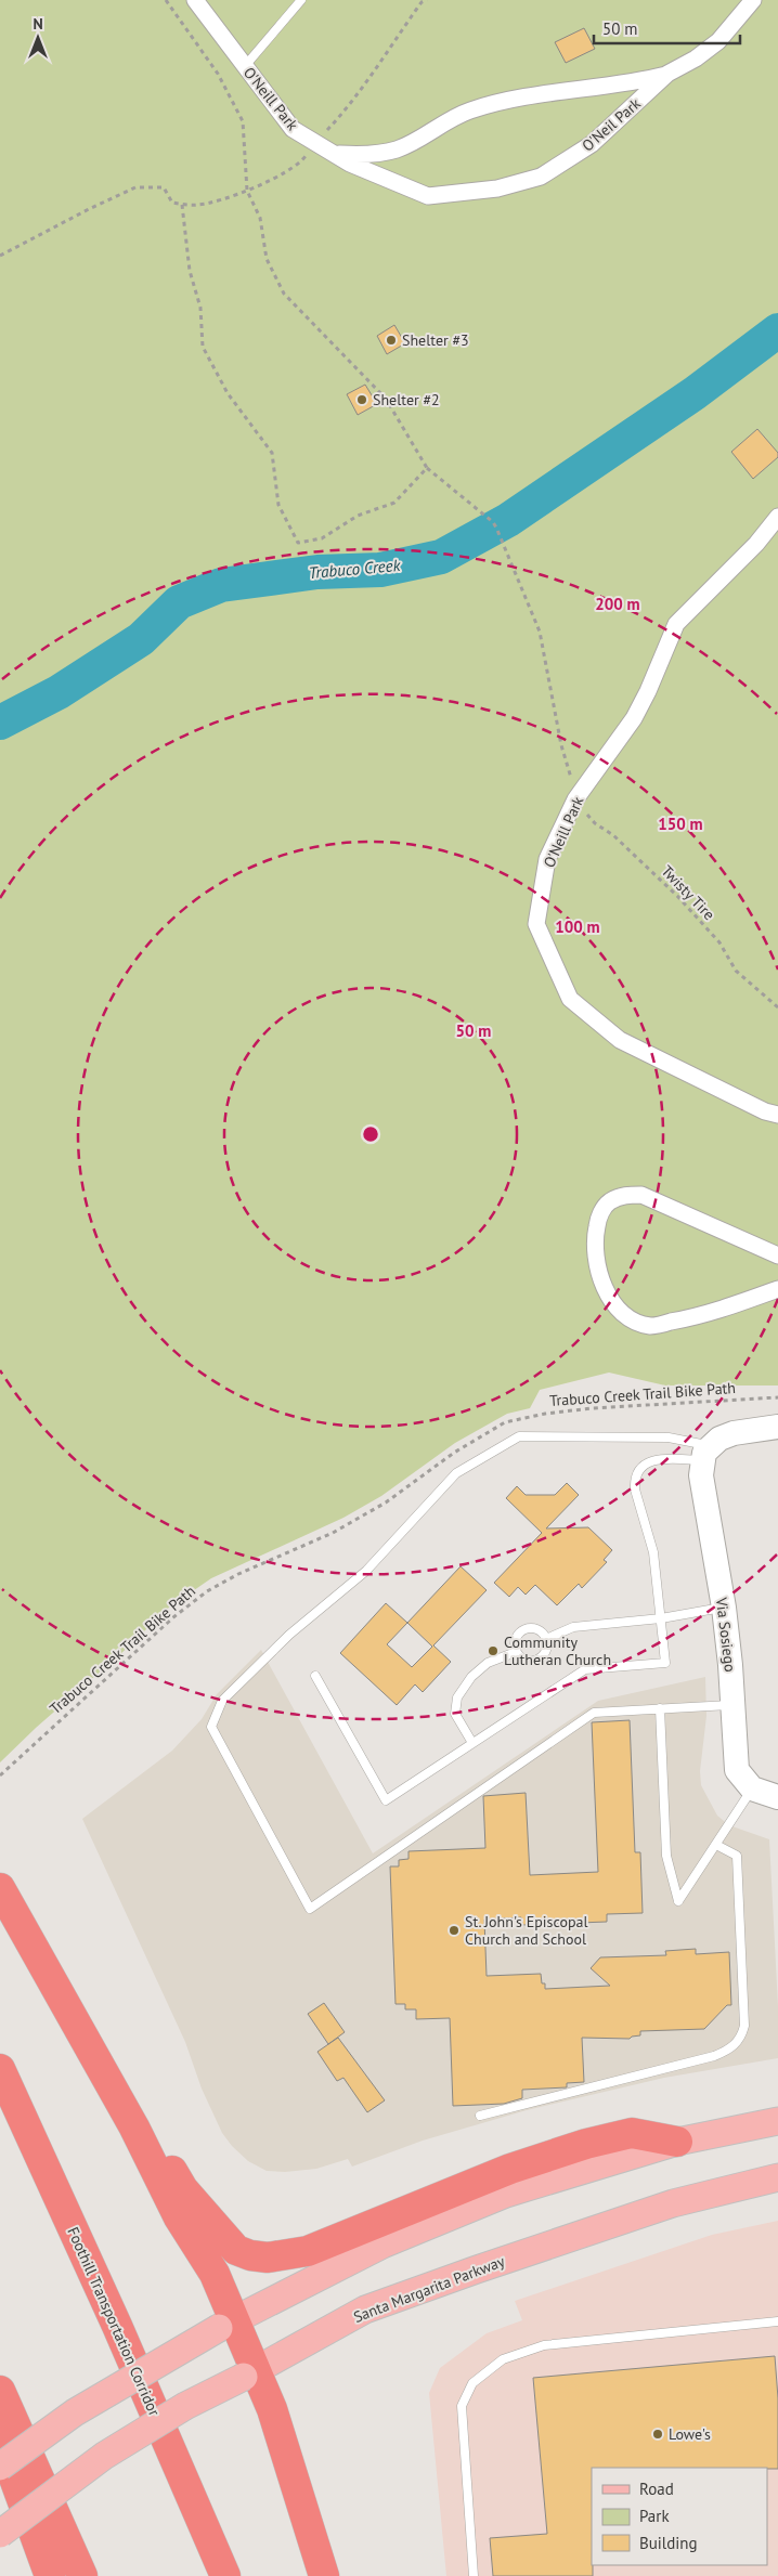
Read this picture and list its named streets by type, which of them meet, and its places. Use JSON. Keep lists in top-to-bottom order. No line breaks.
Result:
{"streets":{"highway":["Foothill Transportation Corridor"],"main road":["Santa Margarita Parkway"],"street":["O'Neill Park","O'Neil Park","Via Sosiego"],"path":["Twisty Tire","Trabuco Creek Trail Bike Path"]},"crossings":[["O'Neill Park","O'Neil Park"],["O'Neill Park","Twisty Tire"]],"water":["Trabuco Creek"],"places":["Shelter #3","Shelter #2","Community Lutheran Church","St. John's Episcopal Church and School","Lowe's"],"legend":["Road","Park","Building"],"scale_bar":"50 m","north":"top","rings":["200 m","150 m","100 m","50 m"]}
